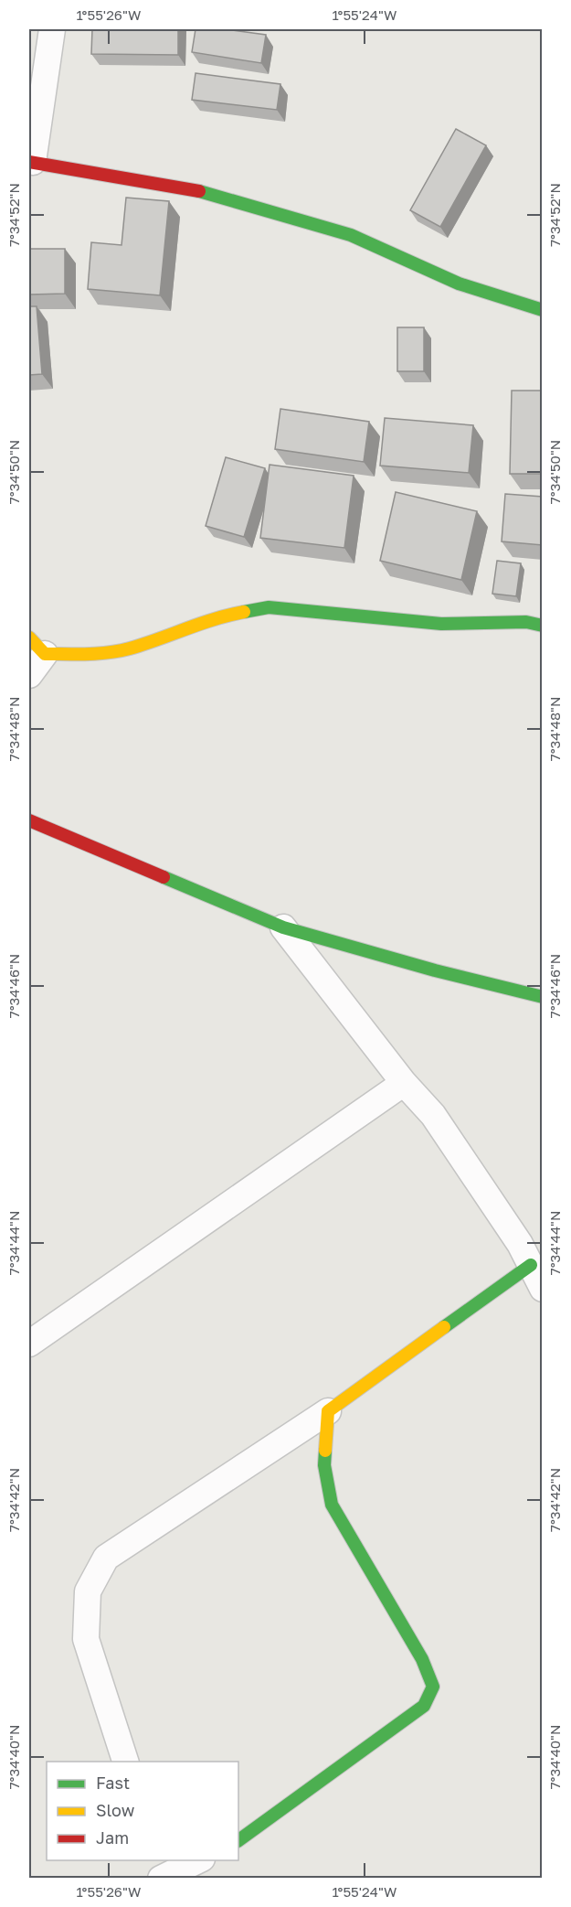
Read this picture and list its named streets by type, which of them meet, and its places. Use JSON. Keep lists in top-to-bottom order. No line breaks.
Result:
{"legend":["Fast","Slow","Jam"],"coordinates":["1°55'26\"W","1°55'24\"W","7°34'52\"N","7°34'50\"N","7°34'48\"N","7°34'46\"N","7°34'44\"N","7°34'42\"N","7°34'40\"N"]}
